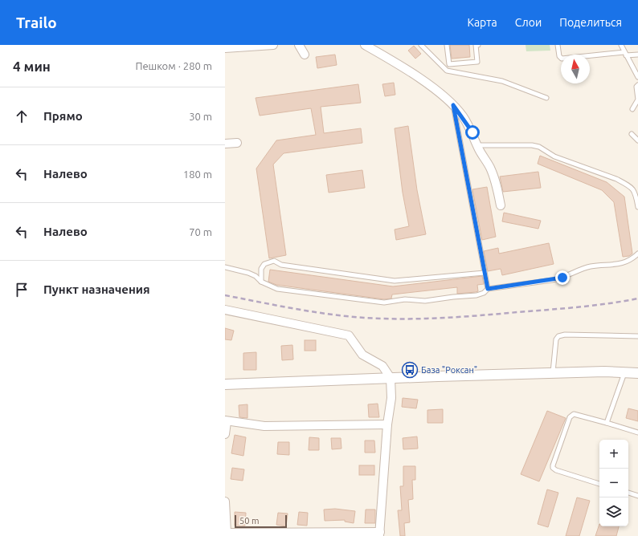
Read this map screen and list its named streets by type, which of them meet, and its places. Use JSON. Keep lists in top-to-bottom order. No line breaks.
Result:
{"places":{"bus stop":["База \"Роксан\""]},"scale_bar":"50 m","north":"top","page":{"header":"Trailo","nav":["Карта","Слои","Поделиться"],"heading":["4 мин","Пешком · 280 m"],"list":[["Прямо","30 m"],["Налево","180 m"],["Налево","70 m"],"Пункт назначения"],"map_buttons":["+","−"],"scale":"50 m"}}
